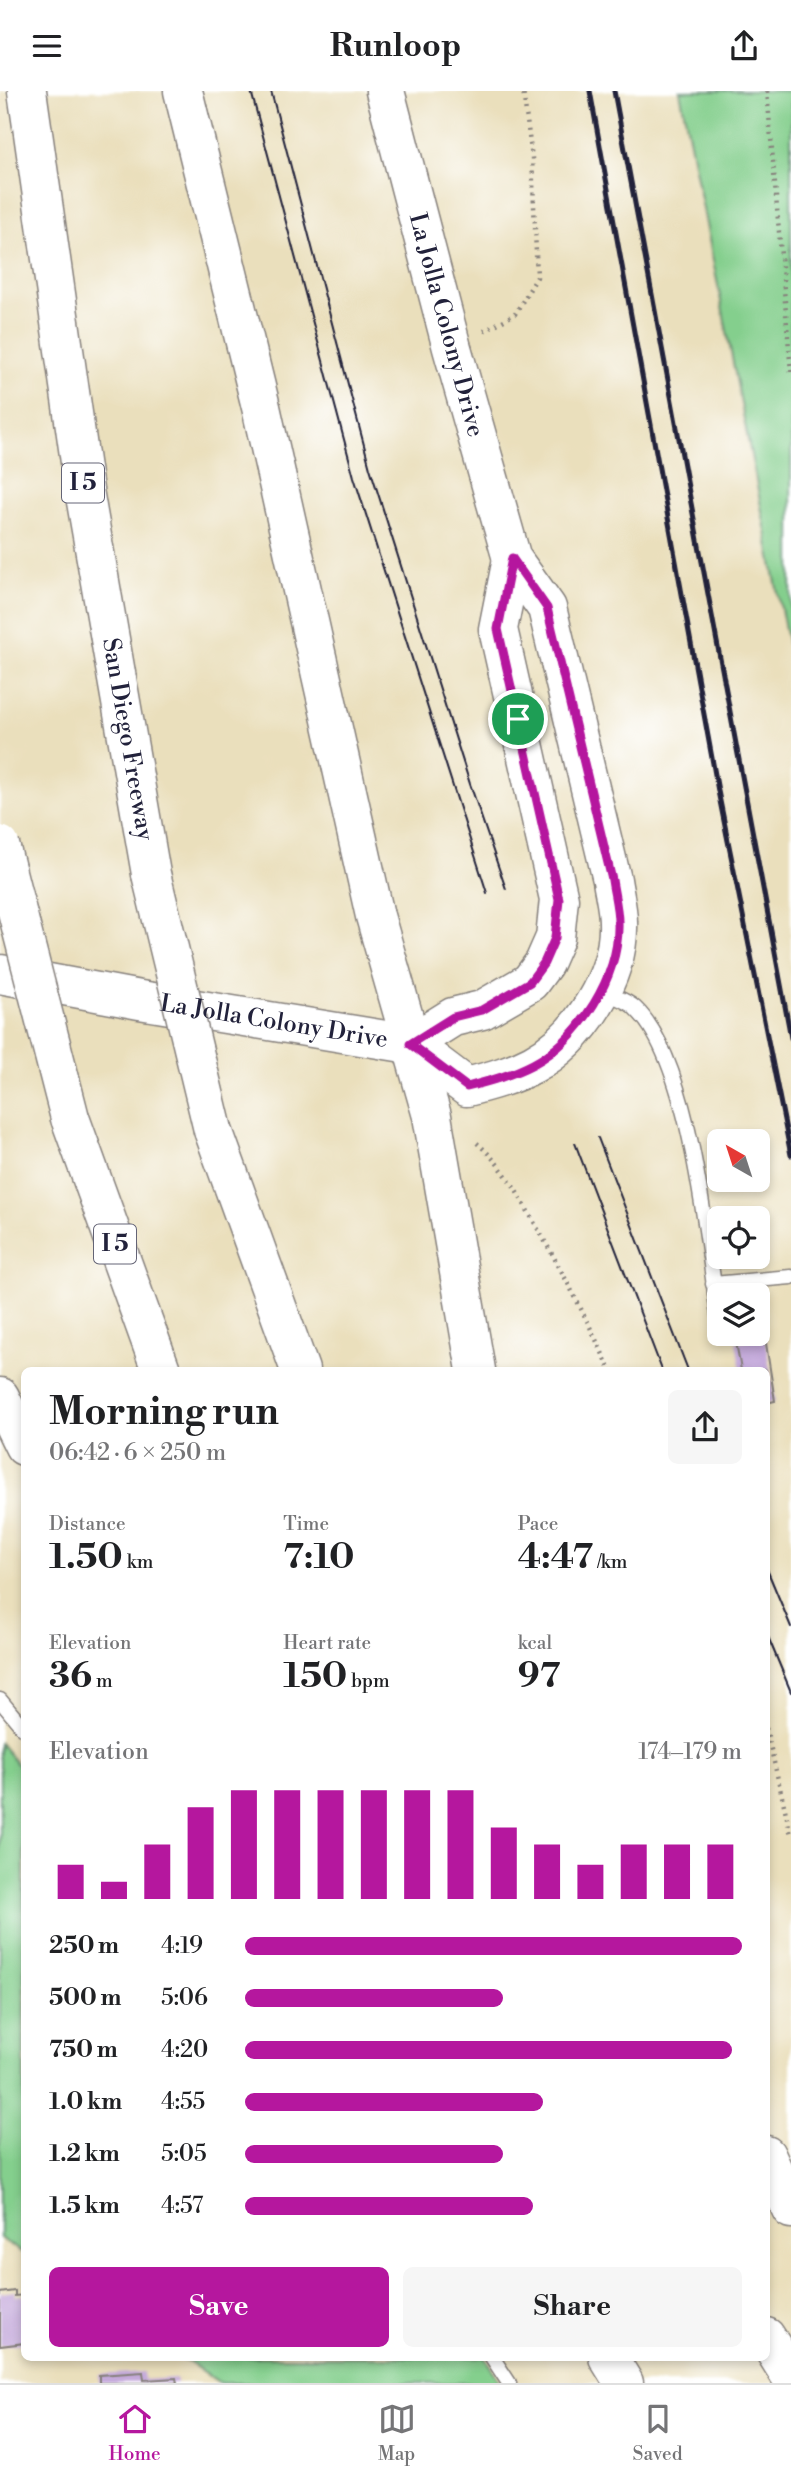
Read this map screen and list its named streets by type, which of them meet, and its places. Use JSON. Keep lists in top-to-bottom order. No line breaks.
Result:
{"streets":{"main road":["La Jolla Colony Drive","I 5","San Diego Freeway"]},"north":"top left","page":{"header":"Runloop","heading":["Morning run","06:42 · 6 × 250 m"],"stats":[["Distance","1.50 km"],["Time","7:10"],["Pace","4:47 /km"],["Elevation","36 m"],["Heart rate","150 bpm"],["kcal","97"]],"chart":["Elevation","174–179 m"],"list":[{"name":"250 m","note":"4:19"},{"name":"500 m","note":"5:06"},{"name":"750 m","note":"4:20"},{"name":"1.0 km","note":"4:55"},{"name":"1.2 km","note":"5:05"},{"name":"1.5 km","note":"4:57"}],"buttons":["Save","Share"],"tabs":["Home","Map","Saved"]}}
